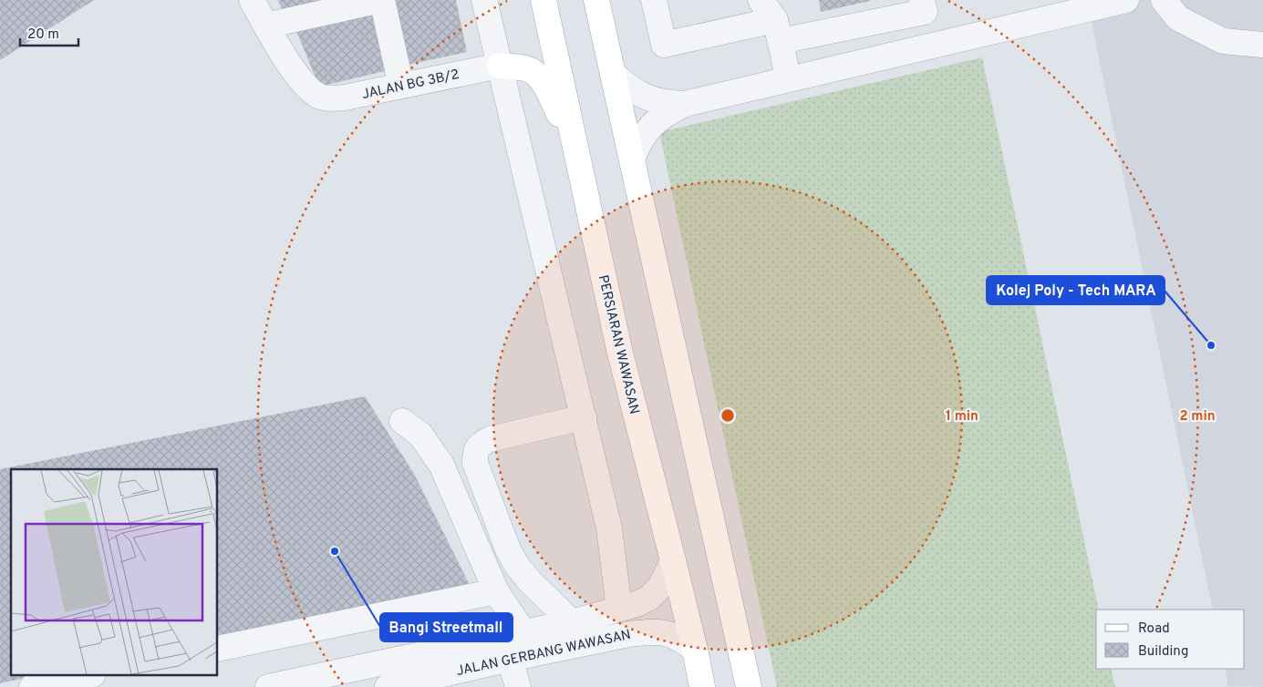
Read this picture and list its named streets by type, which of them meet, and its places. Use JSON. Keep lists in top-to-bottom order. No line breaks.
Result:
{"streets":{"main road":["PERSIARAN WAWASAN"],"street":["JALAN BG 3B/2","JALAN GERBANG WAWASAN"]},"crossings":[["PERSIARAN WAWASAN","JALAN GERBANG WAWASAN"]],"places":["Kolej Poly - Tech MARA","Bangi Streetmall"],"legend":["Road","Building"],"scale_bar":"20 m","rings":["1 min","2 min"]}
